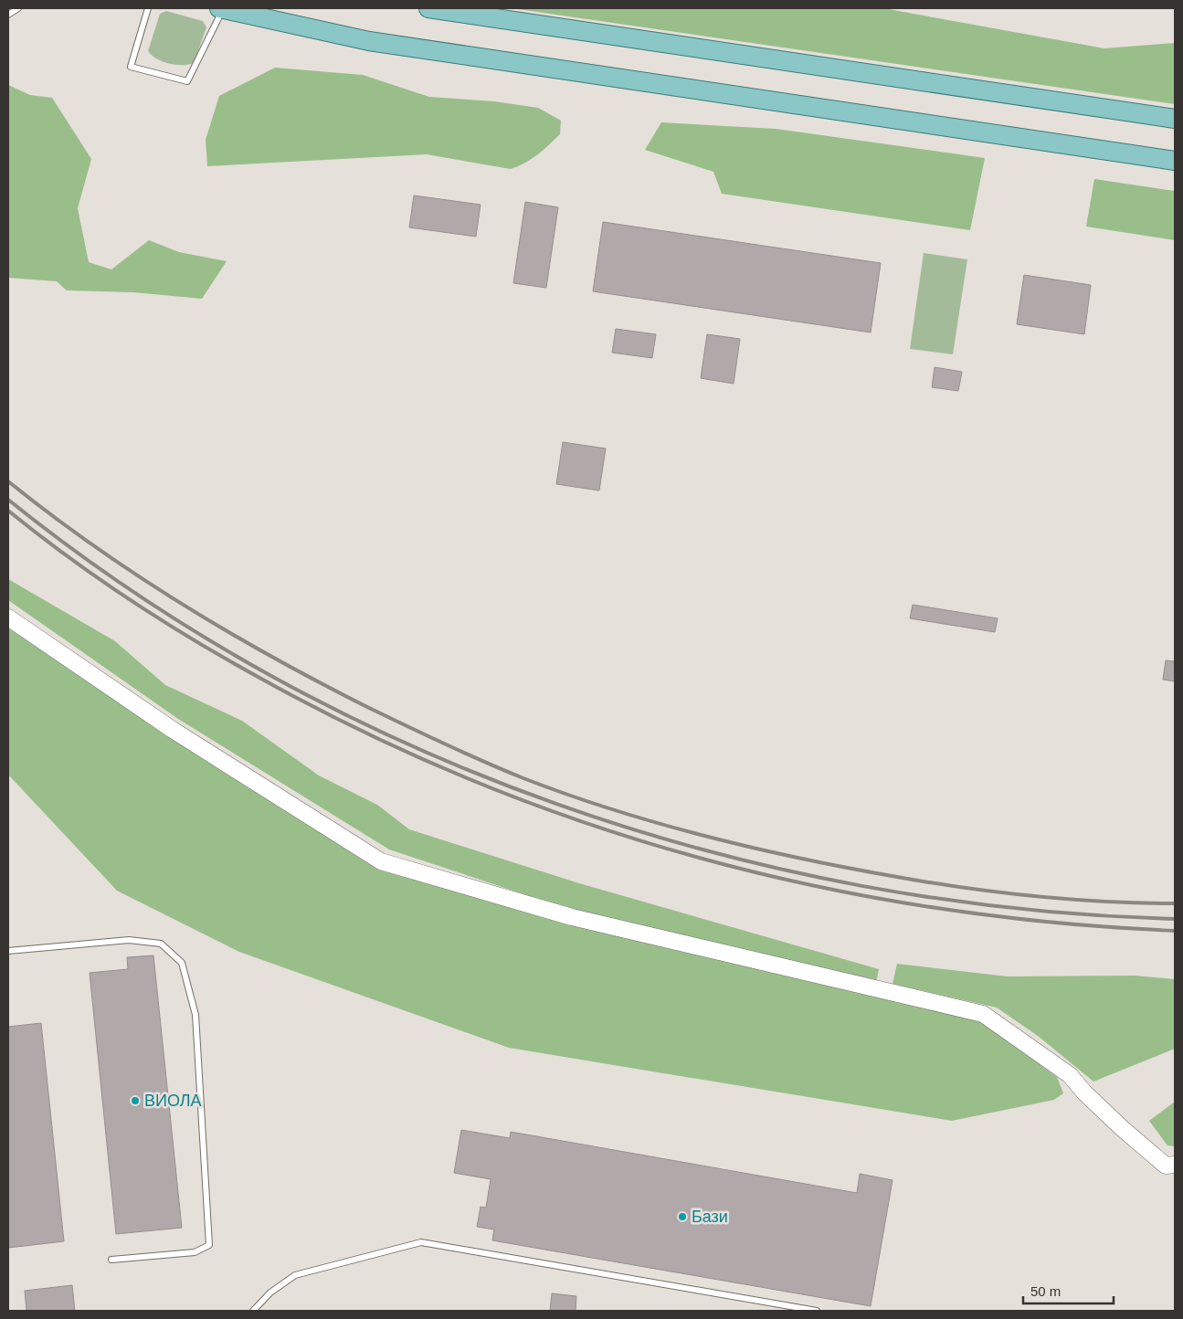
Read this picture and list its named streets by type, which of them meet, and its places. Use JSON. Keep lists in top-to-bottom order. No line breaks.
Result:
{"places":["ВИОЛА","Бази"],"scale_bar":"50 m"}
